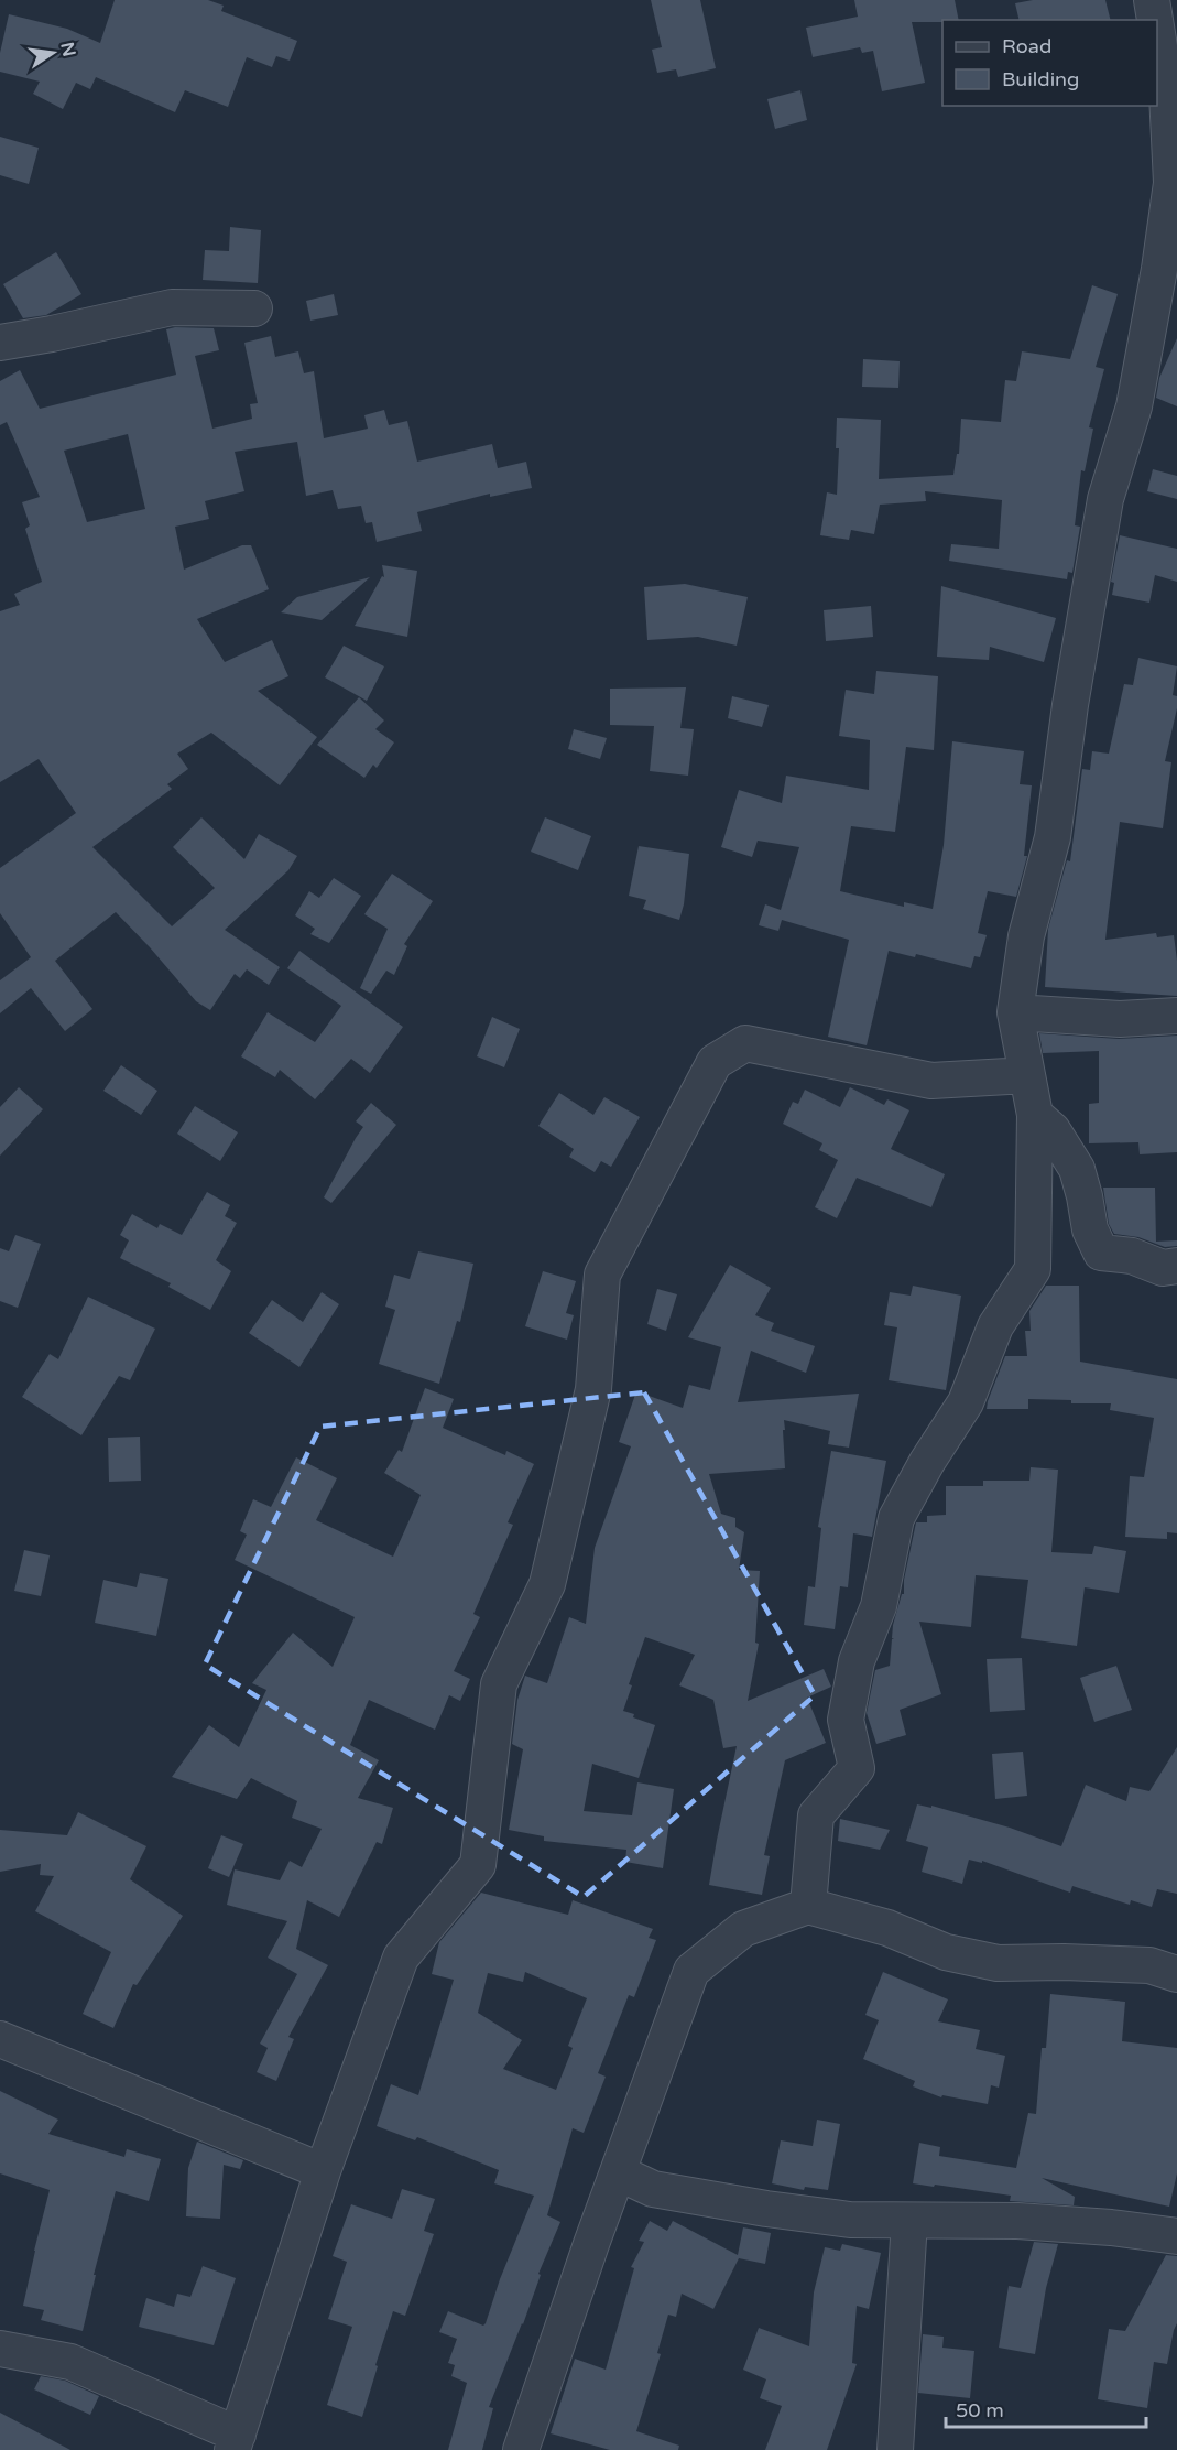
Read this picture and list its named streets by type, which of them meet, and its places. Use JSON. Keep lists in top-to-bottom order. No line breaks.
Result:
{"legend":["Road","Building"],"scale_bar":"50 m","north":"right"}
